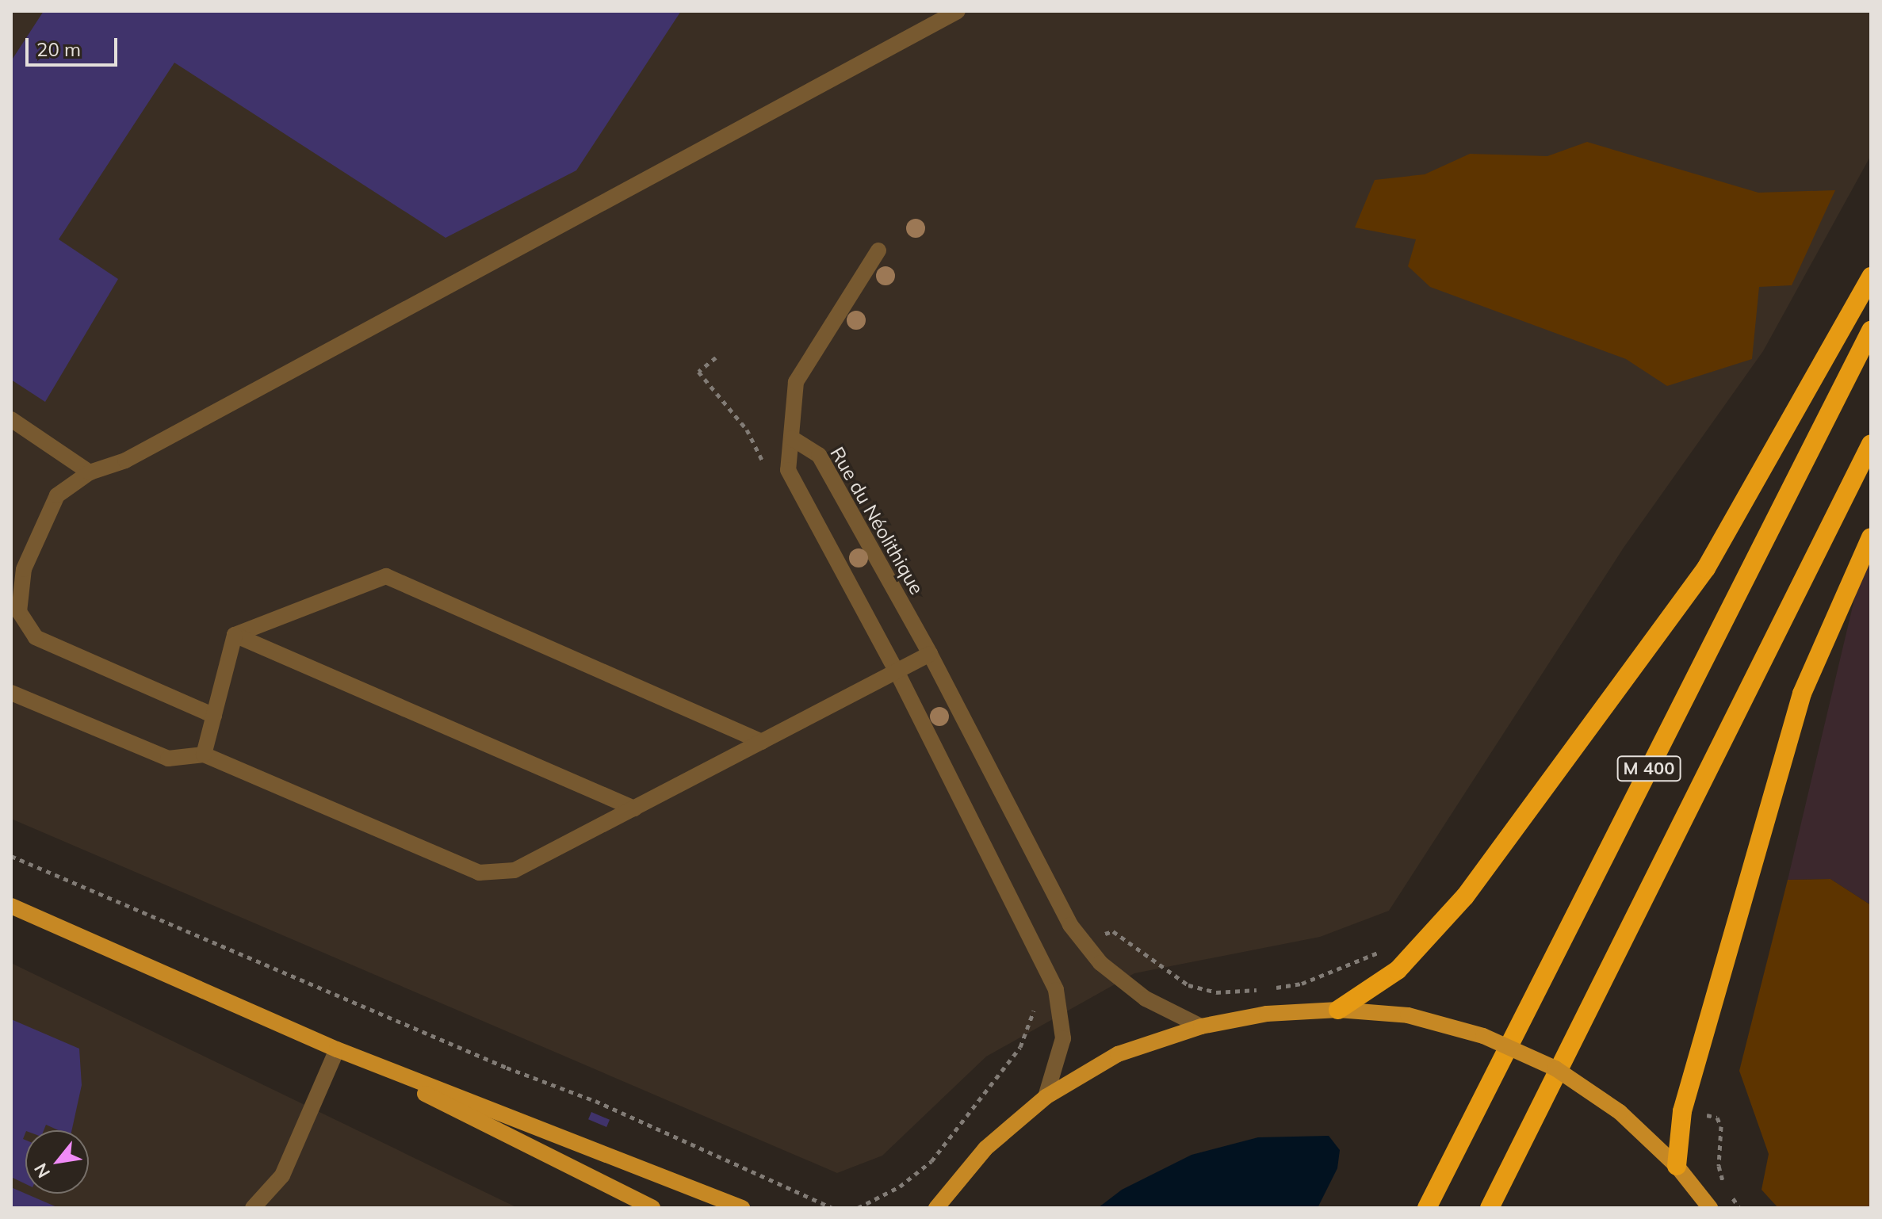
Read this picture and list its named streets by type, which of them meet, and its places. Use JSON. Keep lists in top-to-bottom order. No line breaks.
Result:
{"streets":{"highway":["M 400"],"street":["Rue du Néolithique"]},"scale_bar":"20 m","north":"bottom left"}
